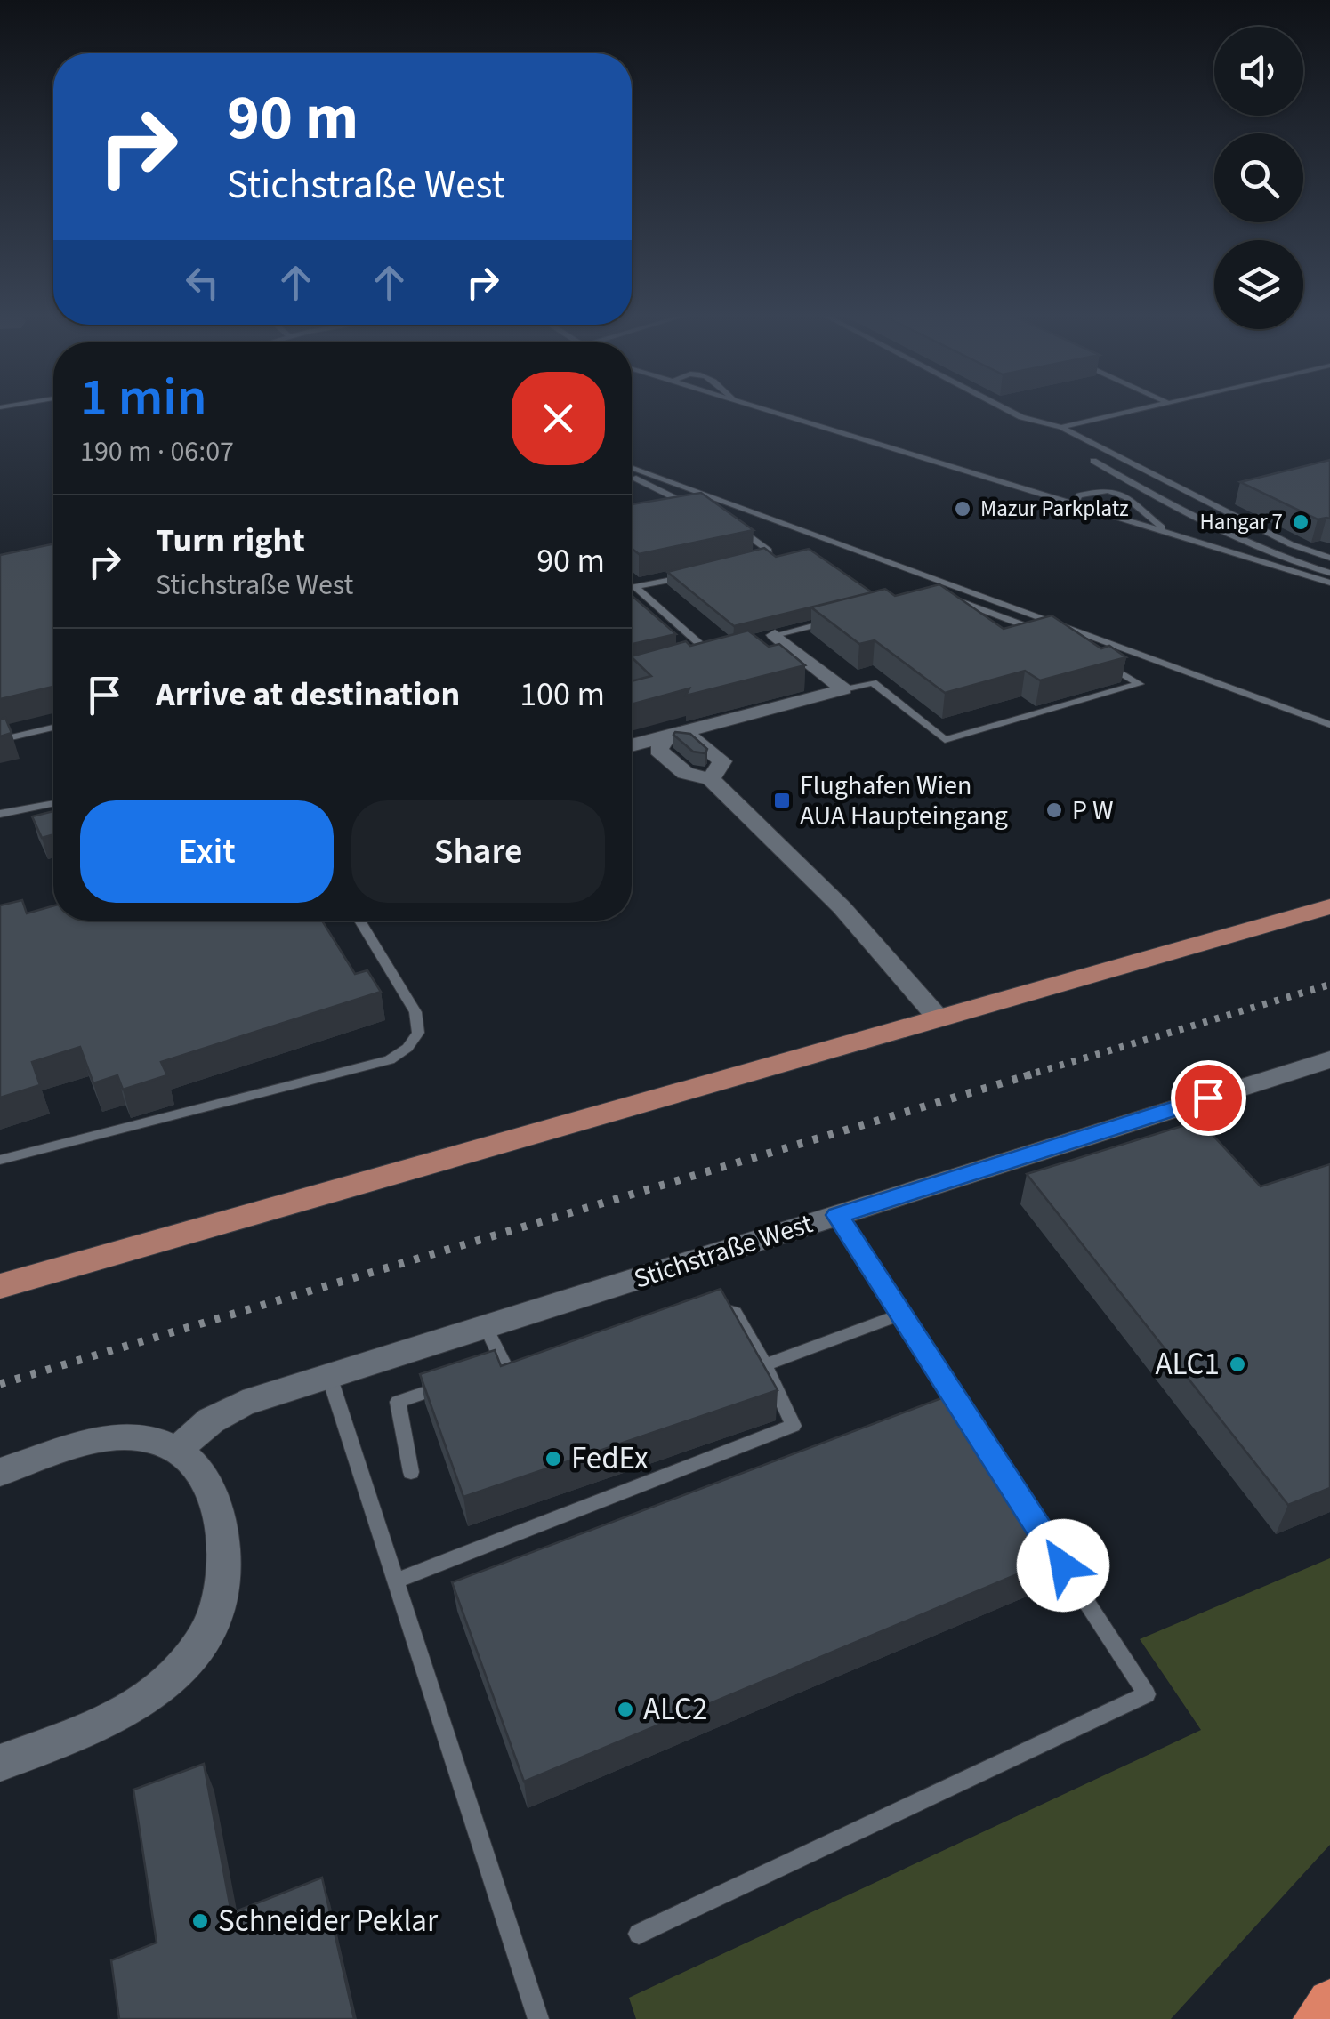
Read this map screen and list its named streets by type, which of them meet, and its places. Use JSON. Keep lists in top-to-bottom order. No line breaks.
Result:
{"streets":{"street":["Stichstraße West"]},"places":{"other":["Mazur Parkplatz","Hangar 7","P W","ALC1","FedEx","ALC2","Schneider Peklar"],"transit":["Flughafen Wien AUA Haupteingang"]},"page":{"turn":["90 m","Stichstraße West"],"heading":["1 min","190 m · 06:07"],"list":[{"name":"Turn right","note":"Stichstraße West","value":"90 m"},{"name":"Arrive at destination","value":"100 m"}],"buttons":["Exit","Share"]}}
